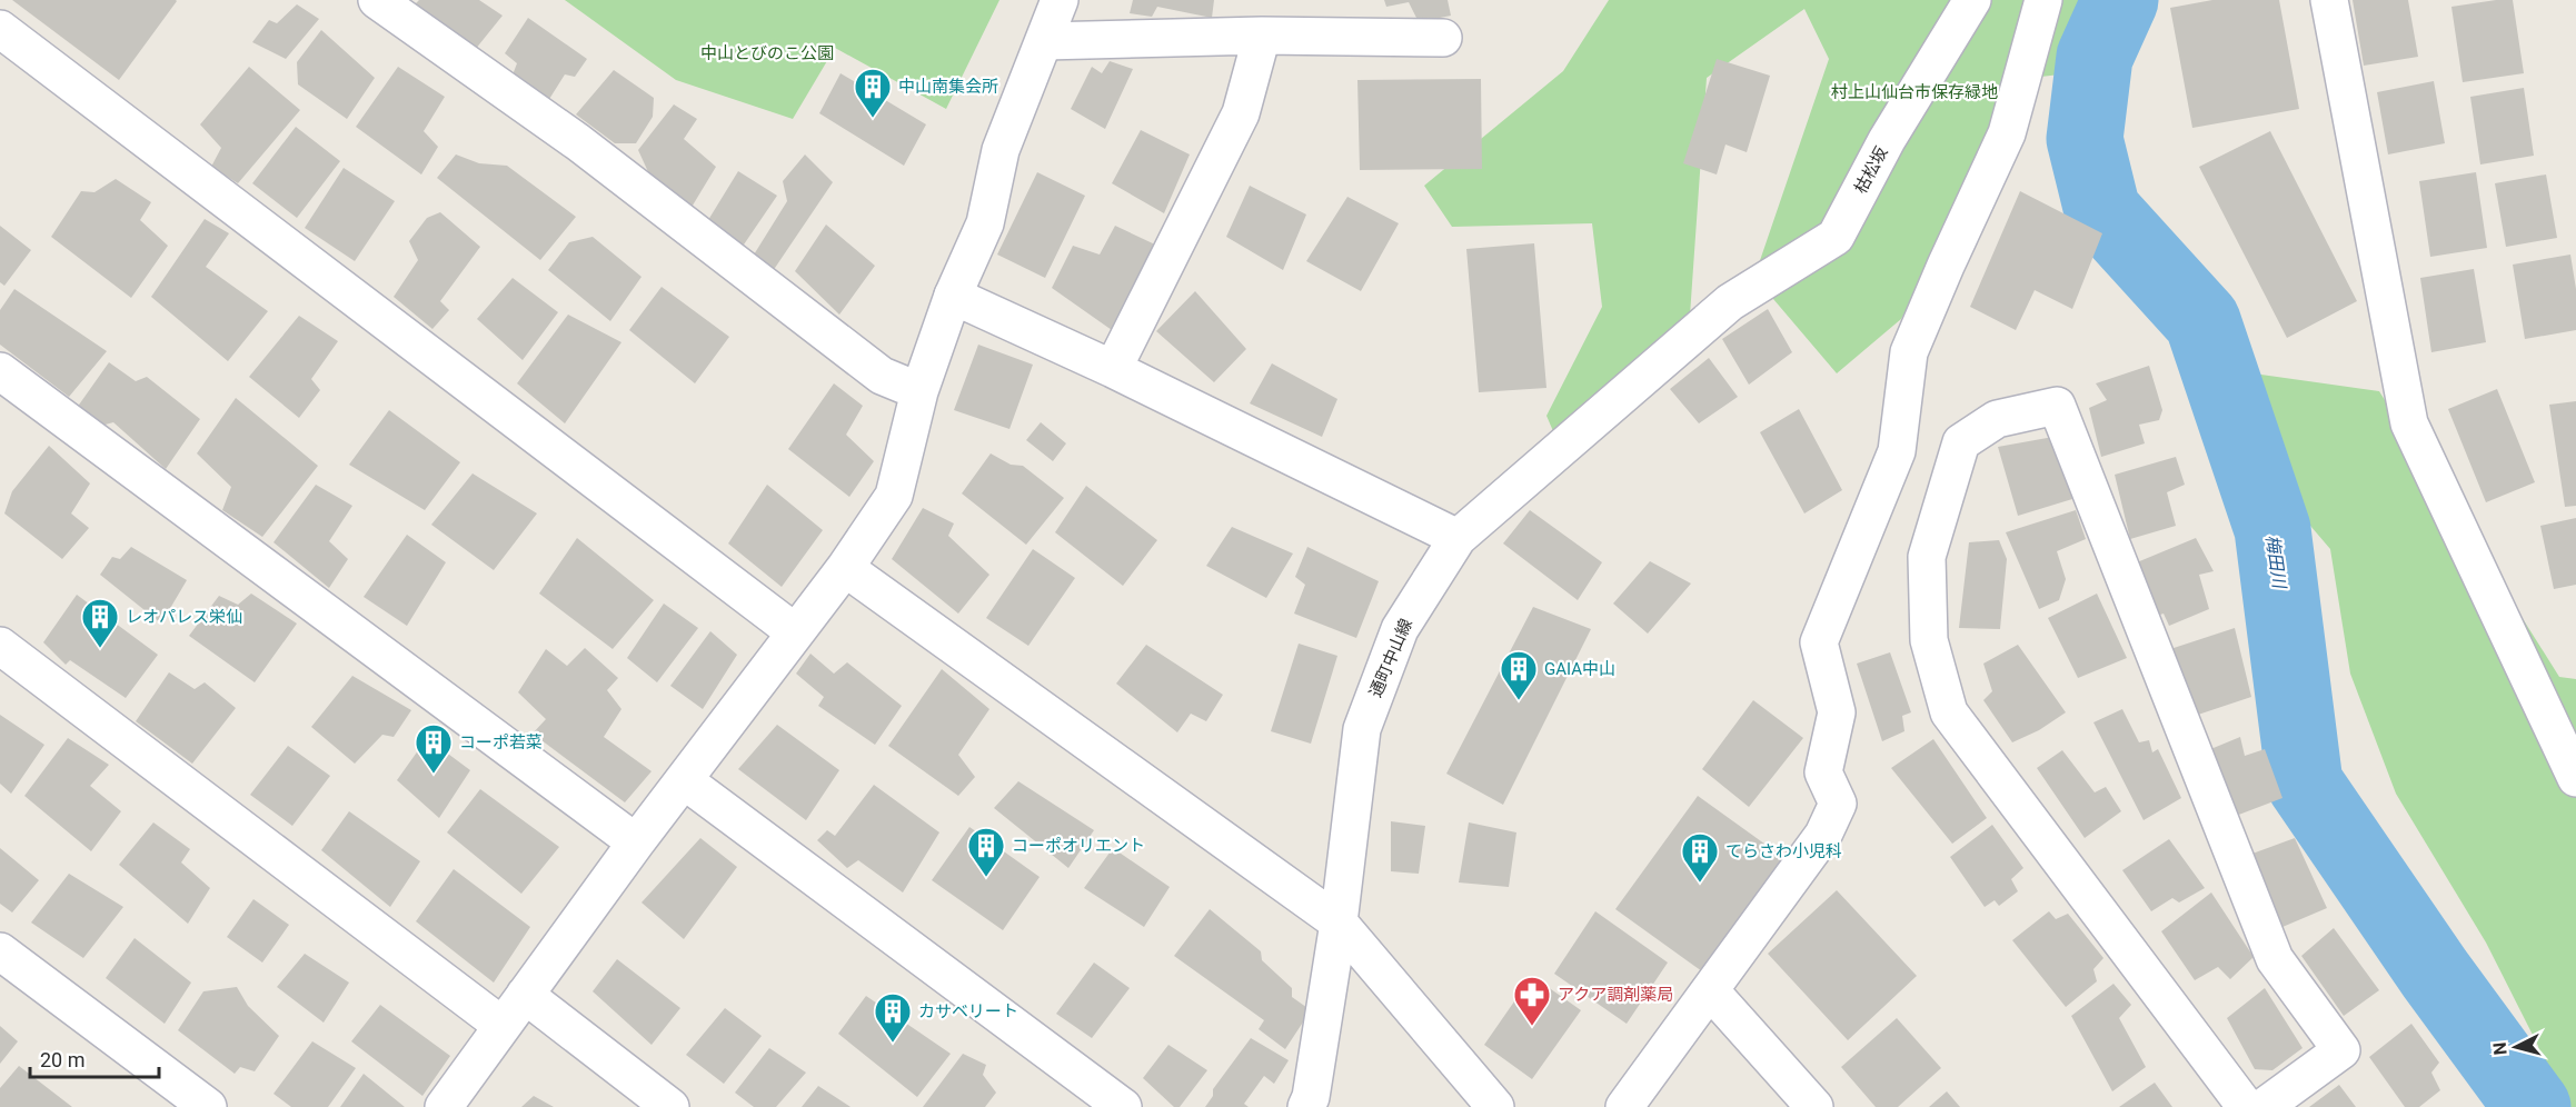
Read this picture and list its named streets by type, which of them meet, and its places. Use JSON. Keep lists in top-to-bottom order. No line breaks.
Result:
{"streets":{"street":["枯松坂","通町中山線"]},"crossings":[["枯松坂","通町中山線"]],"water":["梅田川"],"parks":["中山とびのこ公園","村上山仙台市保存緑地"],"places":{"building":["中山南集会所","レオパレス栄仙","GAIA中山","コーポ若菜","コーポオリエント","てらさわ小児科","カサベリート"],"pharmacy":["アクア調剤薬局"]},"scale_bar":"20 m","north":"left"}
